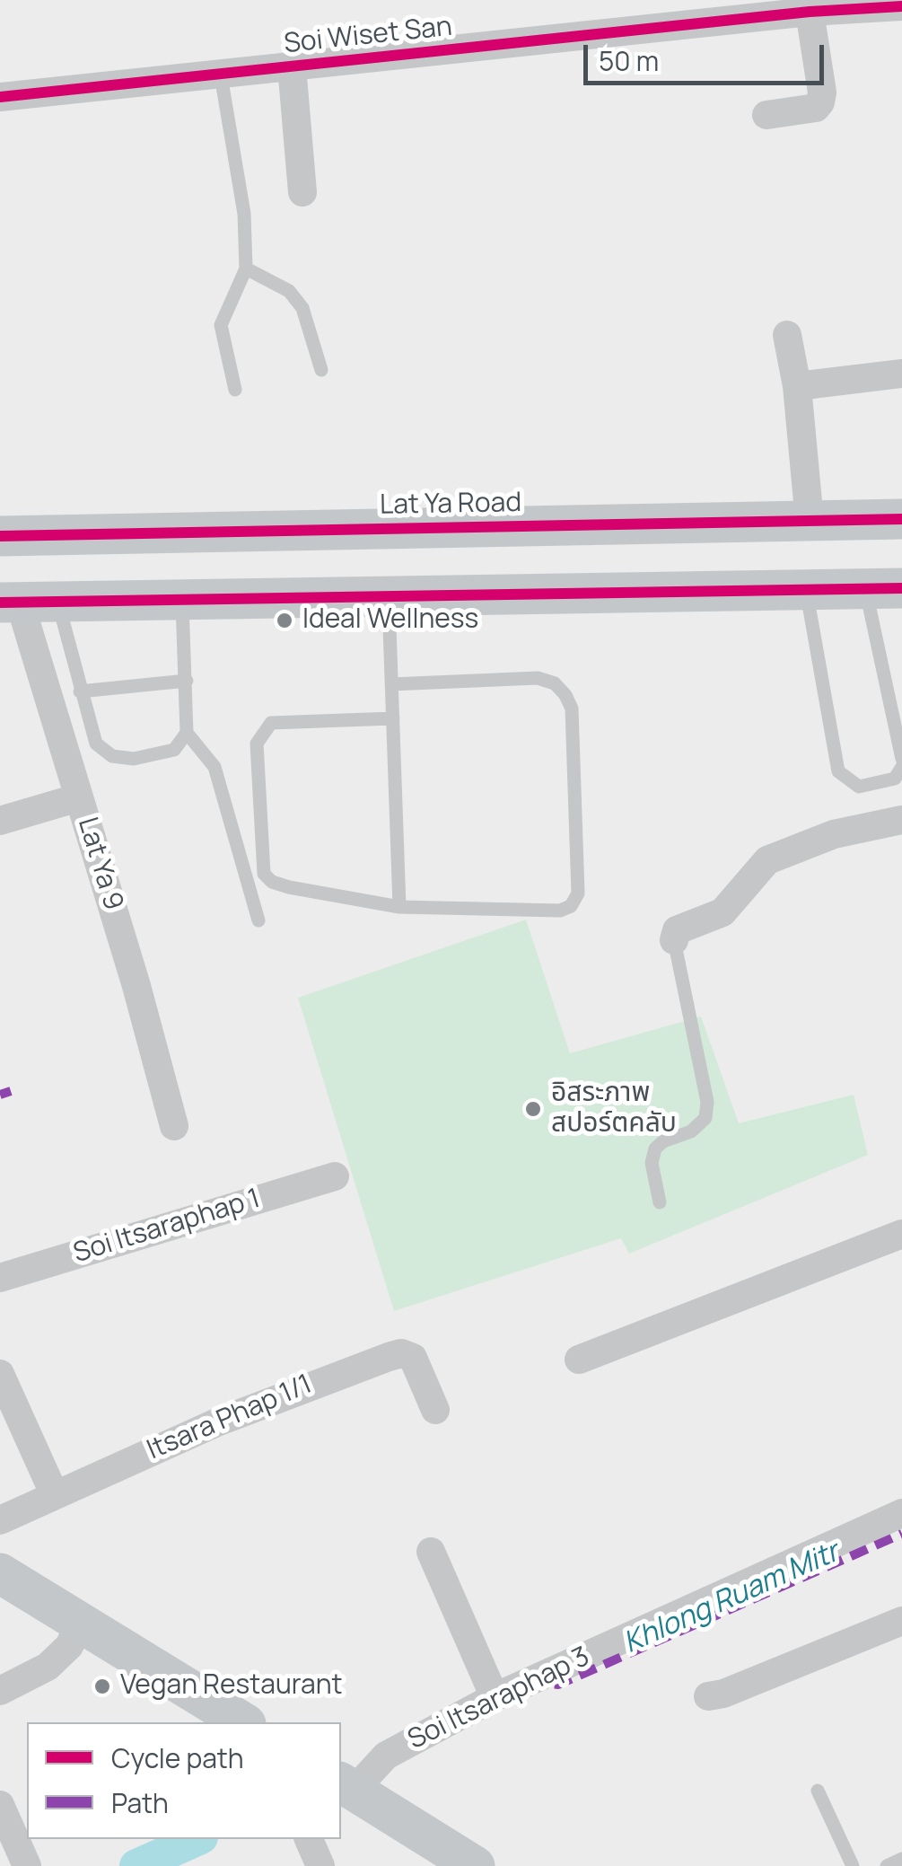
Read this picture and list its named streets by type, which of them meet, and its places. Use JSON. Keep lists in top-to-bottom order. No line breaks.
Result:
{"streets":{"main road":["Lat Ya Road"],"street":["Soi Wiset San","Lat Ya 9","Soi Itsaraphap 1","Itsara Phap 1/1","Soi Itsaraphap 3"]},"water":["Khlong Ruam Mitr"],"places":["Ideal Wellness","อิสระภาพ สปอร์ตคลับ","Vegan Restaurant"],"legend":["Cycle path","Path"],"scale_bar":"50 m"}
